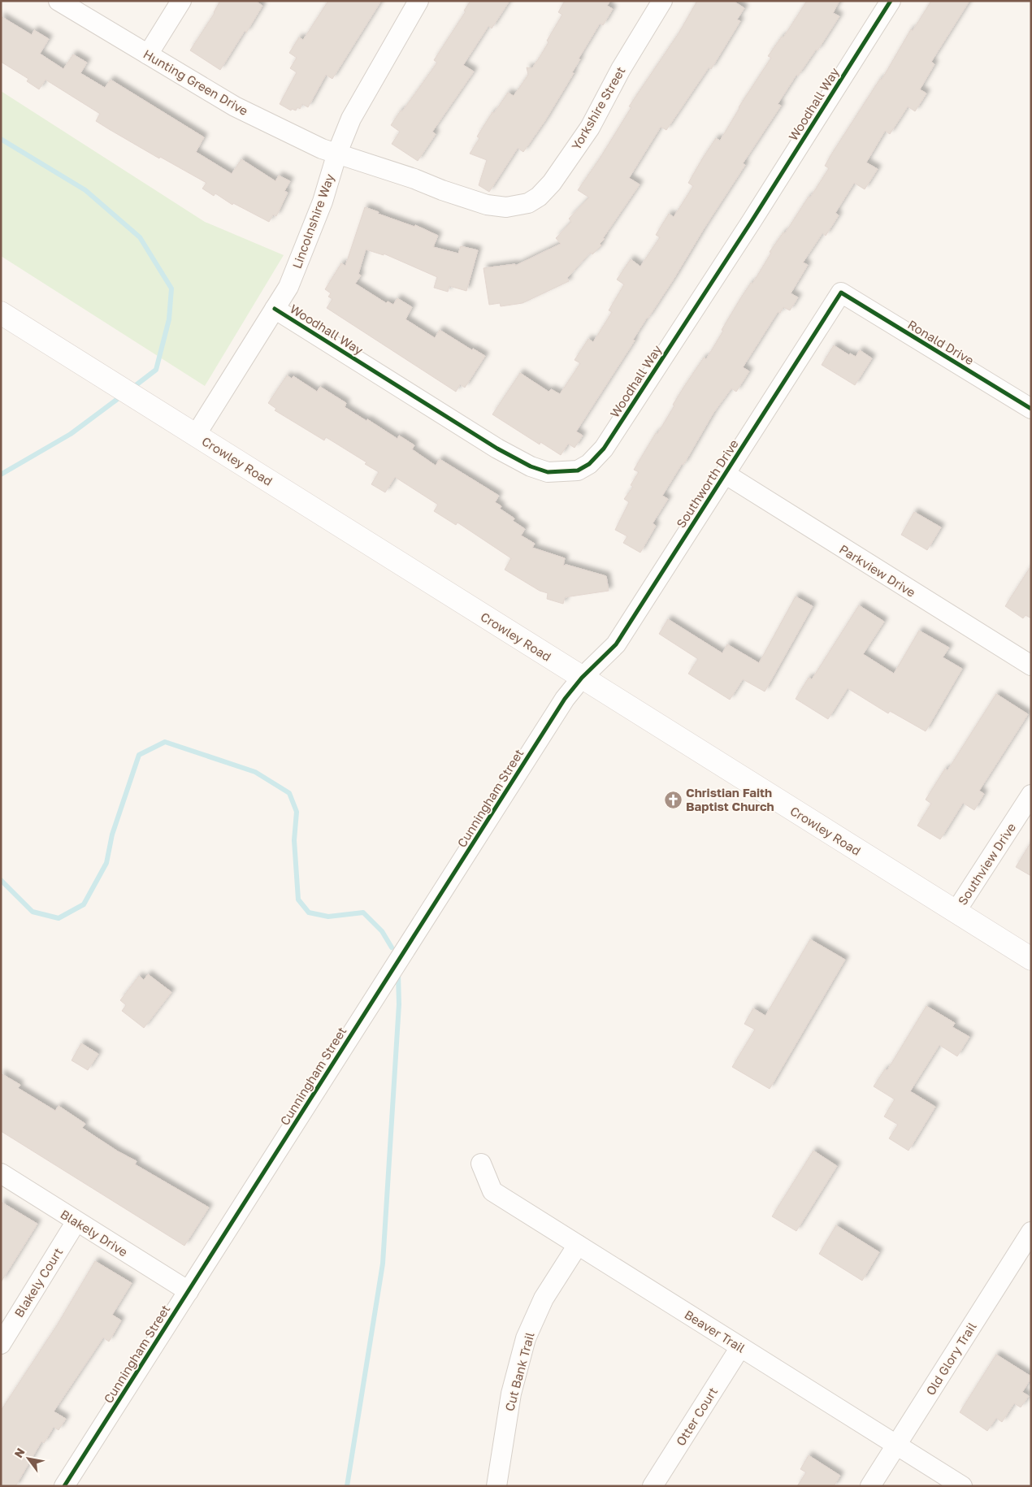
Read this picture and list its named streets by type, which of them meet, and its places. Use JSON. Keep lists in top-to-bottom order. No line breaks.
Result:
{"streets":{"main road":["Crowley Road"],"street":["Hunting Green Drive","Woodhall Way","Yorkshire Street","Lincolnshire Way","Ronald Drive","Southworth Drive","Parkview Drive","Cunningham Street","Southview Drive","Blakely Drive","Blakely Court","Beaver Trail","Old Glory Trail","Cut Bank Trail","Otter Court"]},"crossings":[["Hunting Green Drive","Yorkshire Street"],["Hunting Green Drive","Lincolnshire Way"],["Woodhall Way","Lincolnshire Way"],["Yorkshire Street","Lincolnshire Way"],["Lincolnshire Way","Crowley Road"],["Ronald Drive","Southworth Drive"],["Crowley Road","Southworth Drive"],["Crowley Road","Cunningham Street"],["Crowley Road","Southview Drive"],["Southworth Drive","Parkview Drive"],["Southworth Drive","Cunningham Street"],["Cunningham Street","Blakely Drive"],["Blakely Drive","Blakely Court"],["Beaver Trail","Old Glory Trail"],["Beaver Trail","Cut Bank Trail"],["Beaver Trail","Otter Court"]],"places":{"church":["Christian Faith Baptist Church"]},"north":"top left"}
